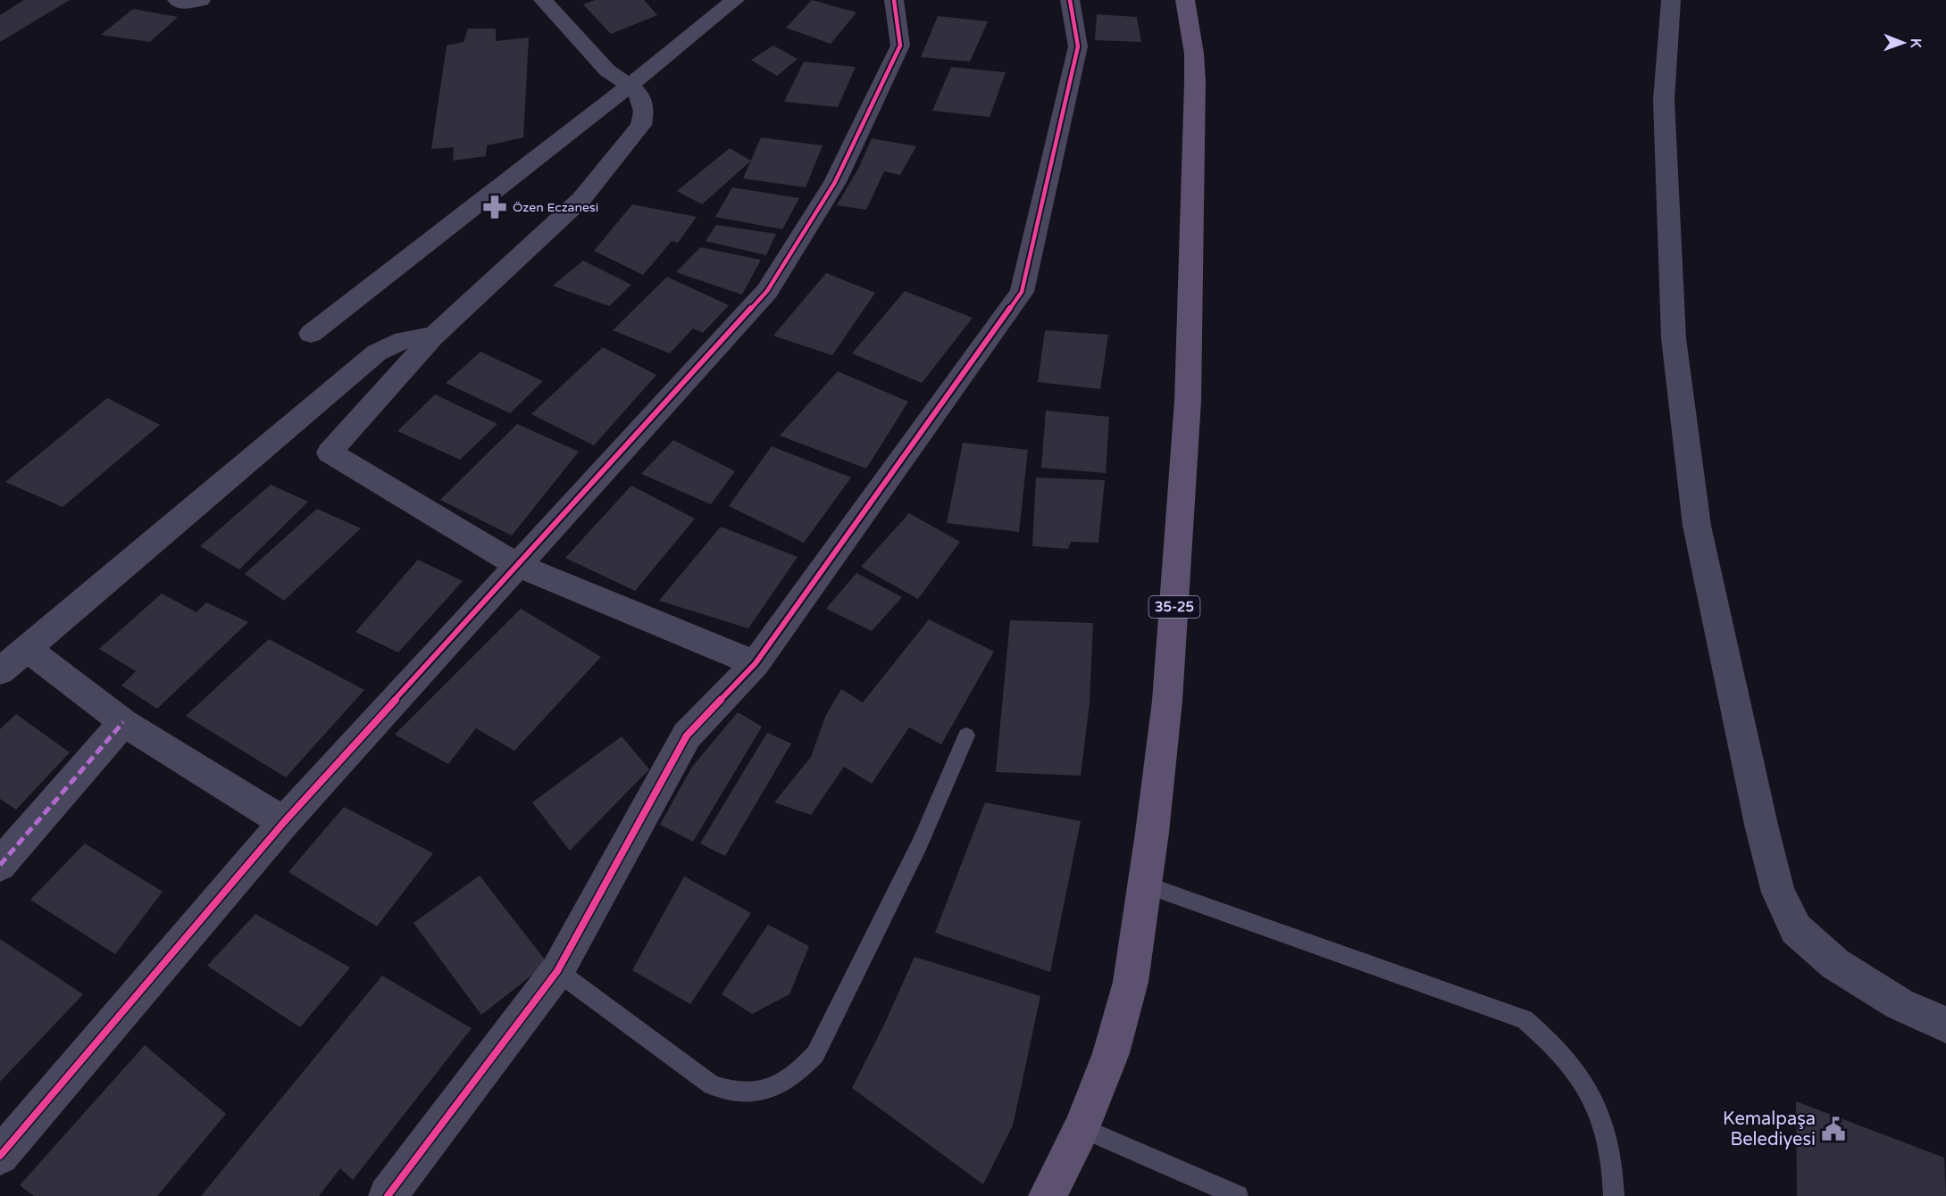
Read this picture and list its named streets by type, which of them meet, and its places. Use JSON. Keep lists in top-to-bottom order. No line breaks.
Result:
{"streets":{"main road":["35-25"]},"places":{"pharmacy":["Özen Eczanesi"],"public building":["Kemalpaşa Belediyesi"]},"north":"right"}
